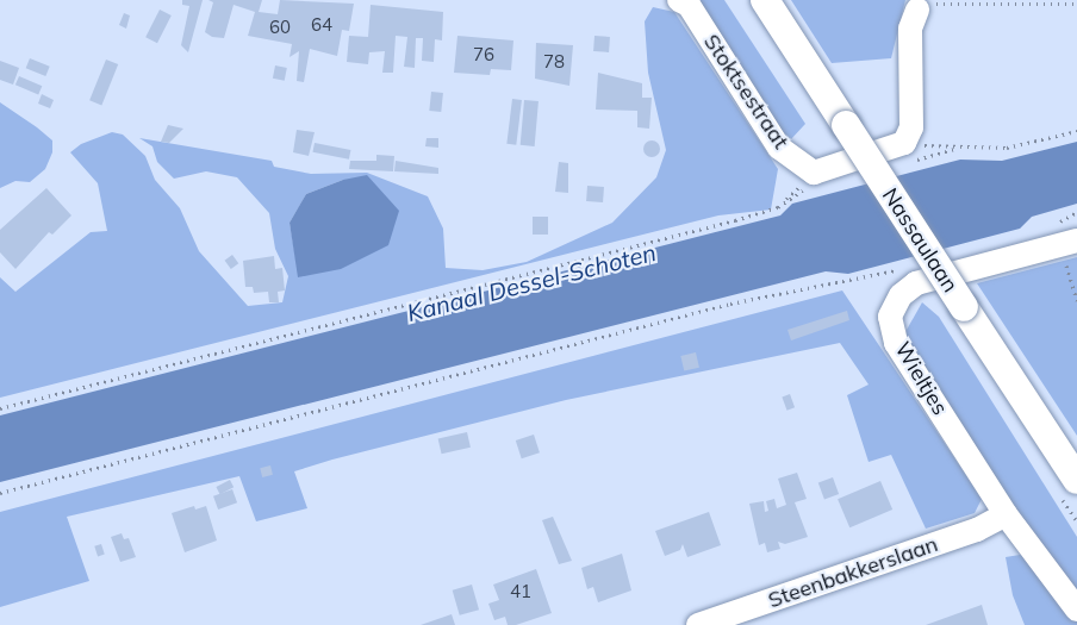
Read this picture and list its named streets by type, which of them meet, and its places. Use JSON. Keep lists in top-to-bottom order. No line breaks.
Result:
{"streets":{"main road":["Nassaulaan"],"street":["Stoktsestraat","Wieltjes","Steenbakkerslaan"]},"crossings":[["Wieltjes","Steenbakkerslaan"]],"water":["Kanaal Dessel-Schoten"],"house_numbers":["64","60","76","78","41"]}
